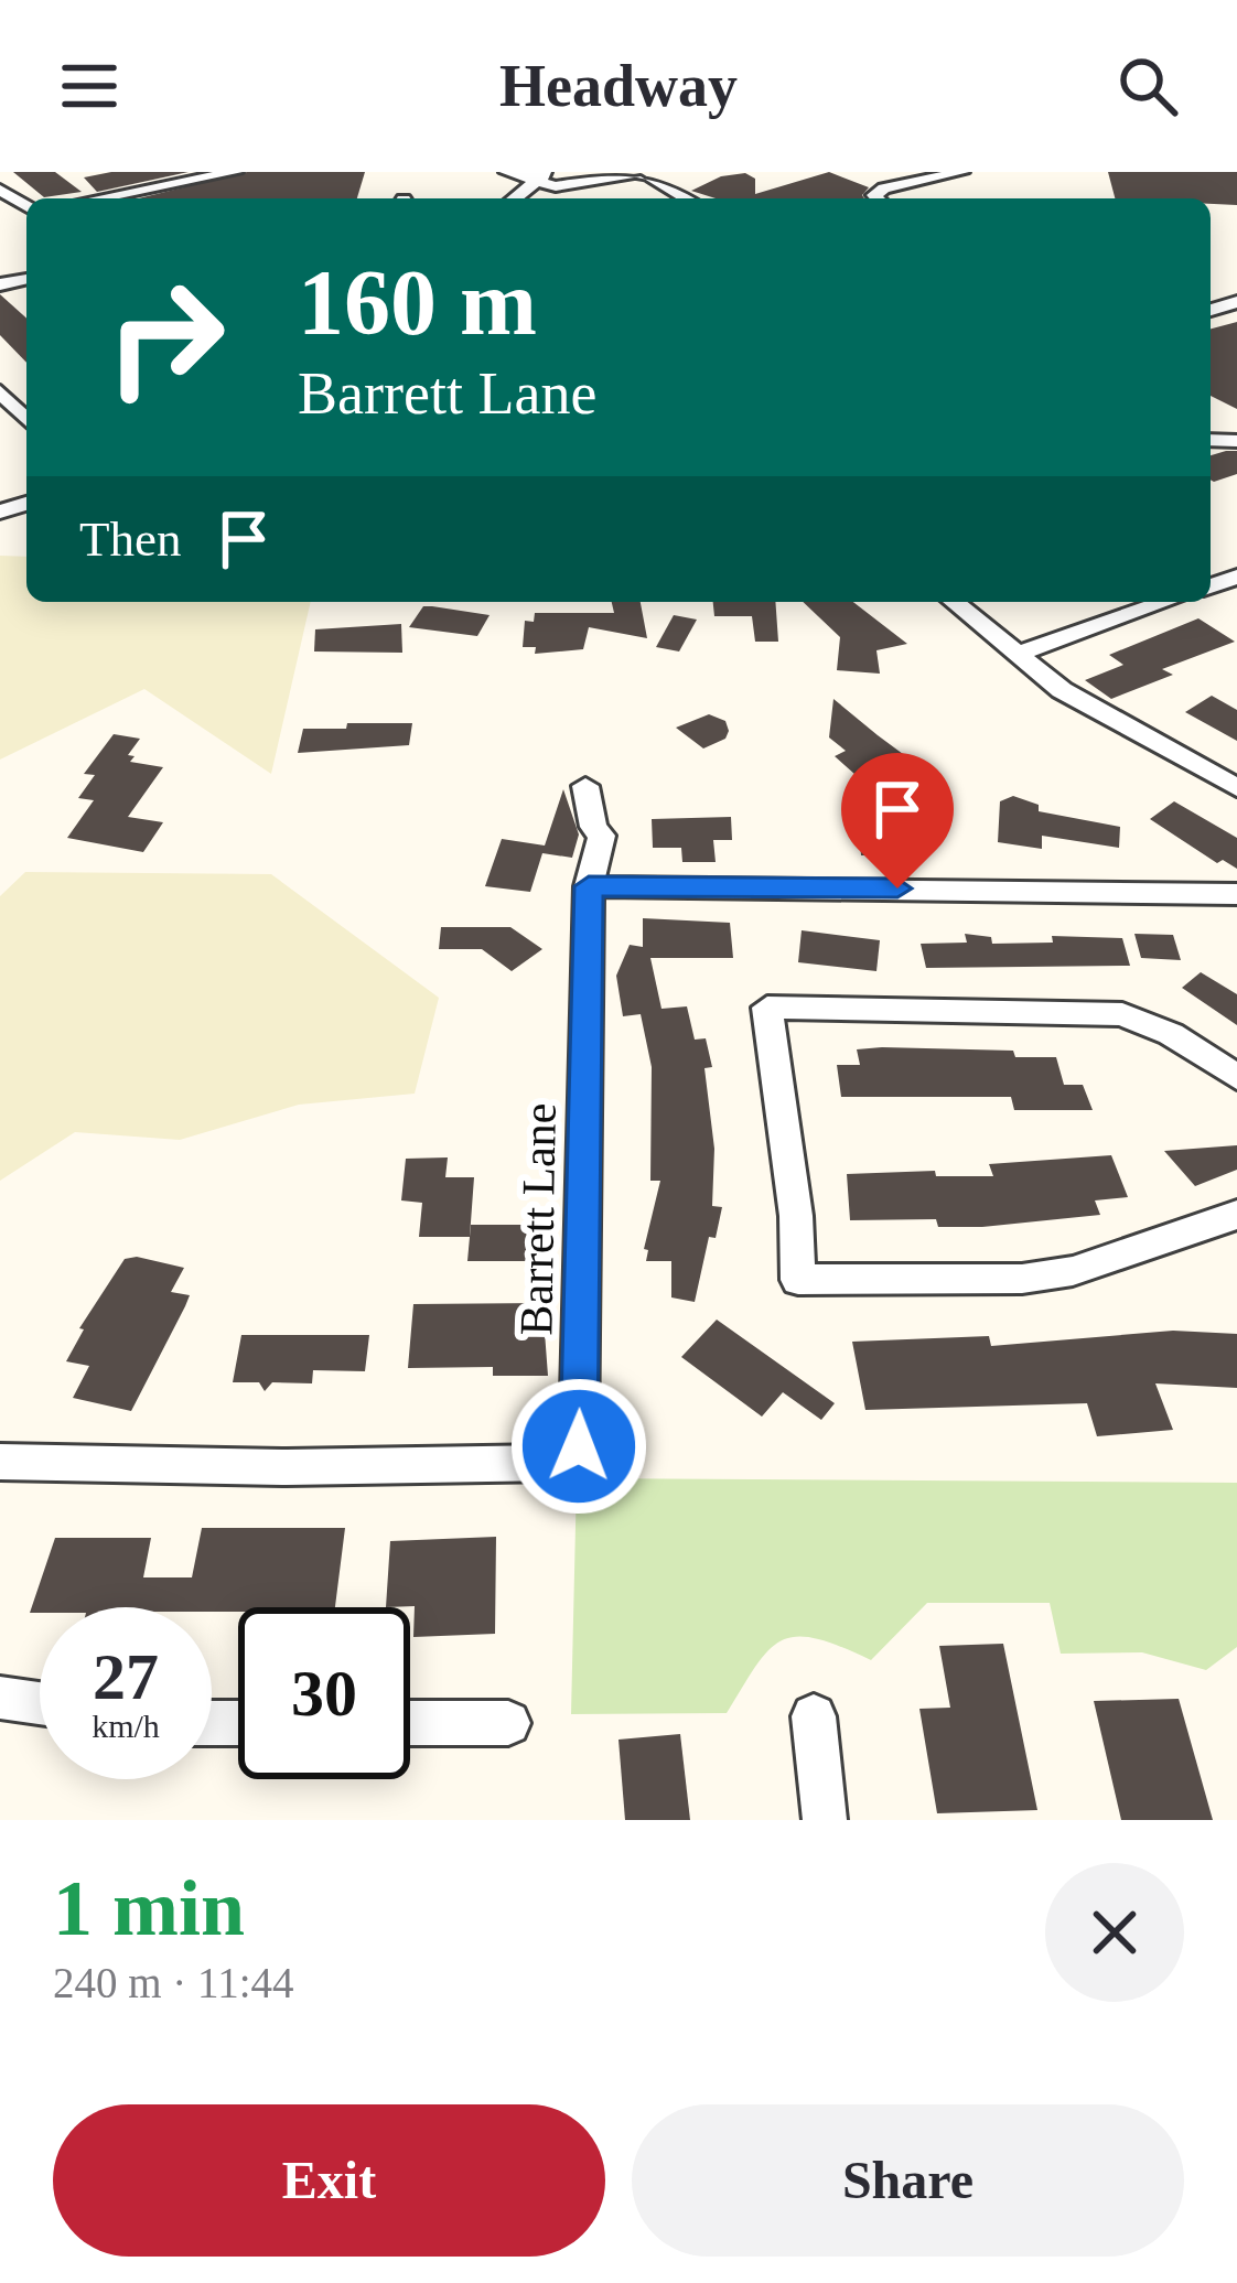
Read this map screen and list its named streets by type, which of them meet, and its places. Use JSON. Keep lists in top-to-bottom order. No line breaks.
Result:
{"streets":{"street":["Barrett Lane"]},"page":{"header":"Headway","turn":["160 m","Barrett Lane"],"then":"Then","speed":"27 km/h","limit":"30","heading":["1 min","240 m · 11:44"],"buttons":["Exit","Share"]}}
